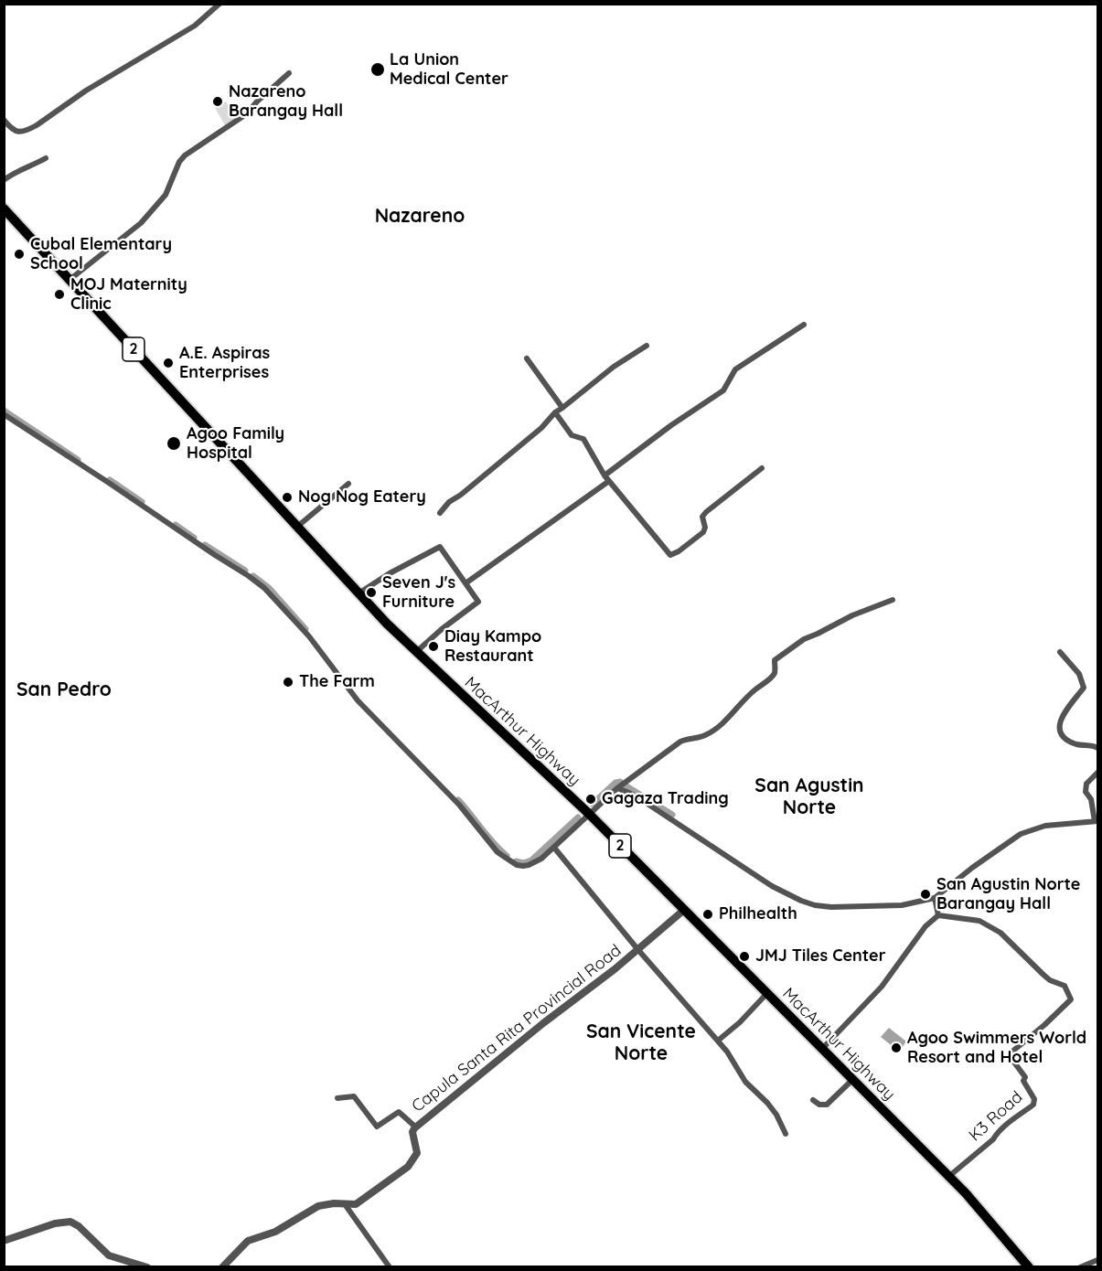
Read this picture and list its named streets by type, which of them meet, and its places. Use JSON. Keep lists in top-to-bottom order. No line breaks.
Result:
{"streets":{"highway":["2","MacArthur Highway"],"street":["Capula Santa Rita Provincial Road","K3 Road"]},"crossings":[["MacArthur Highway","Capula Santa Rita Provincial Road"],["MacArthur Highway","K3 Road"]],"districts":["Nazareno","San Pedro","San Agustin Norte","San Vicente Norte"],"places":["La Union Medical Center","Nazareno Barangay Hall","Cubal Elementary School","MOJ Maternity Clinic","A.E. Aspiras Enterprises","Agoo Family Hospital","Nog Nog Eatery","Seven J's Furniture","Diay Kampo Restaurant","The Farm","Gagaza Trading","San Agustin Norte Barangay Hall","Philhealth","JMJ Tiles Center","Agoo Swimmers World Resort and Hotel"]}
